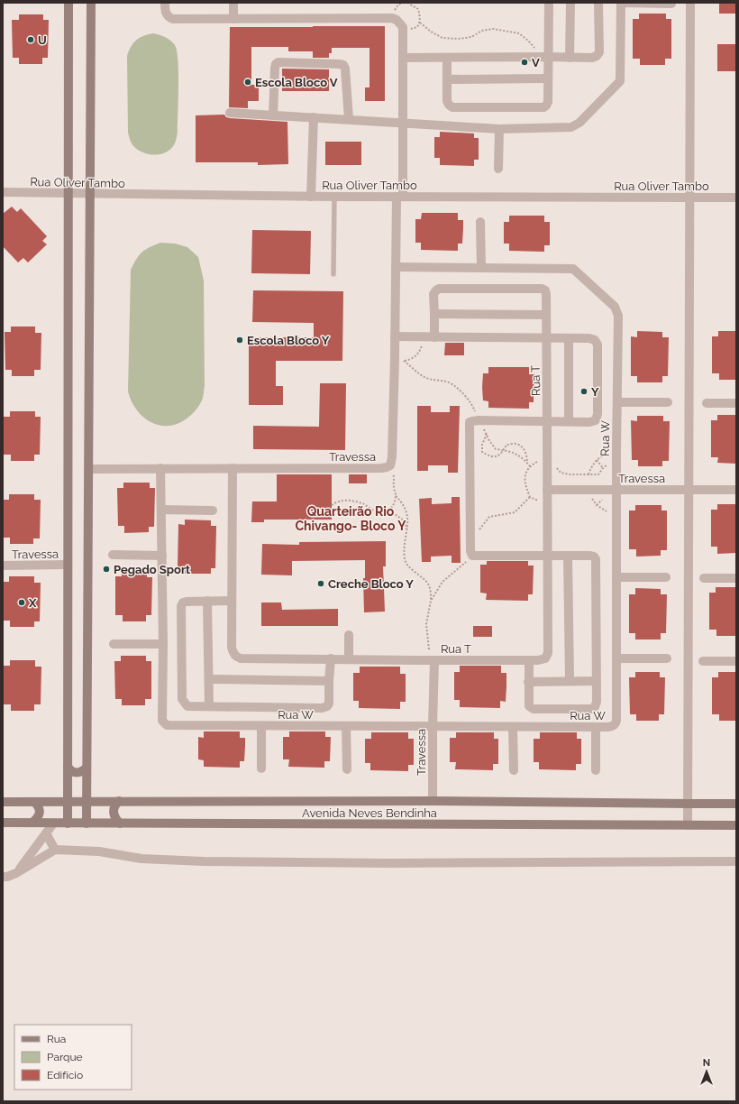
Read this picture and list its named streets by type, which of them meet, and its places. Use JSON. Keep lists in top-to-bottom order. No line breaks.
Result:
{"streets":{"street":["Rua Oliver Tambo","Rua T","Rua W","Travessa","Avenida Neves Bendinha"]},"crossings":[["Rua Oliver Tambo","Travessa"],["Rua T","Travessa"],["Rua W","Travessa"]],"districts":["Quarteirão Rio Chivango- Bloco Y"],"places":["U","V","Escola Bloco V","Escola Bloco Y","Y","Pegado Sport","Creche Bloco Y","X"],"legend":["Rua","Parque","Edifício"],"north":"top"}
